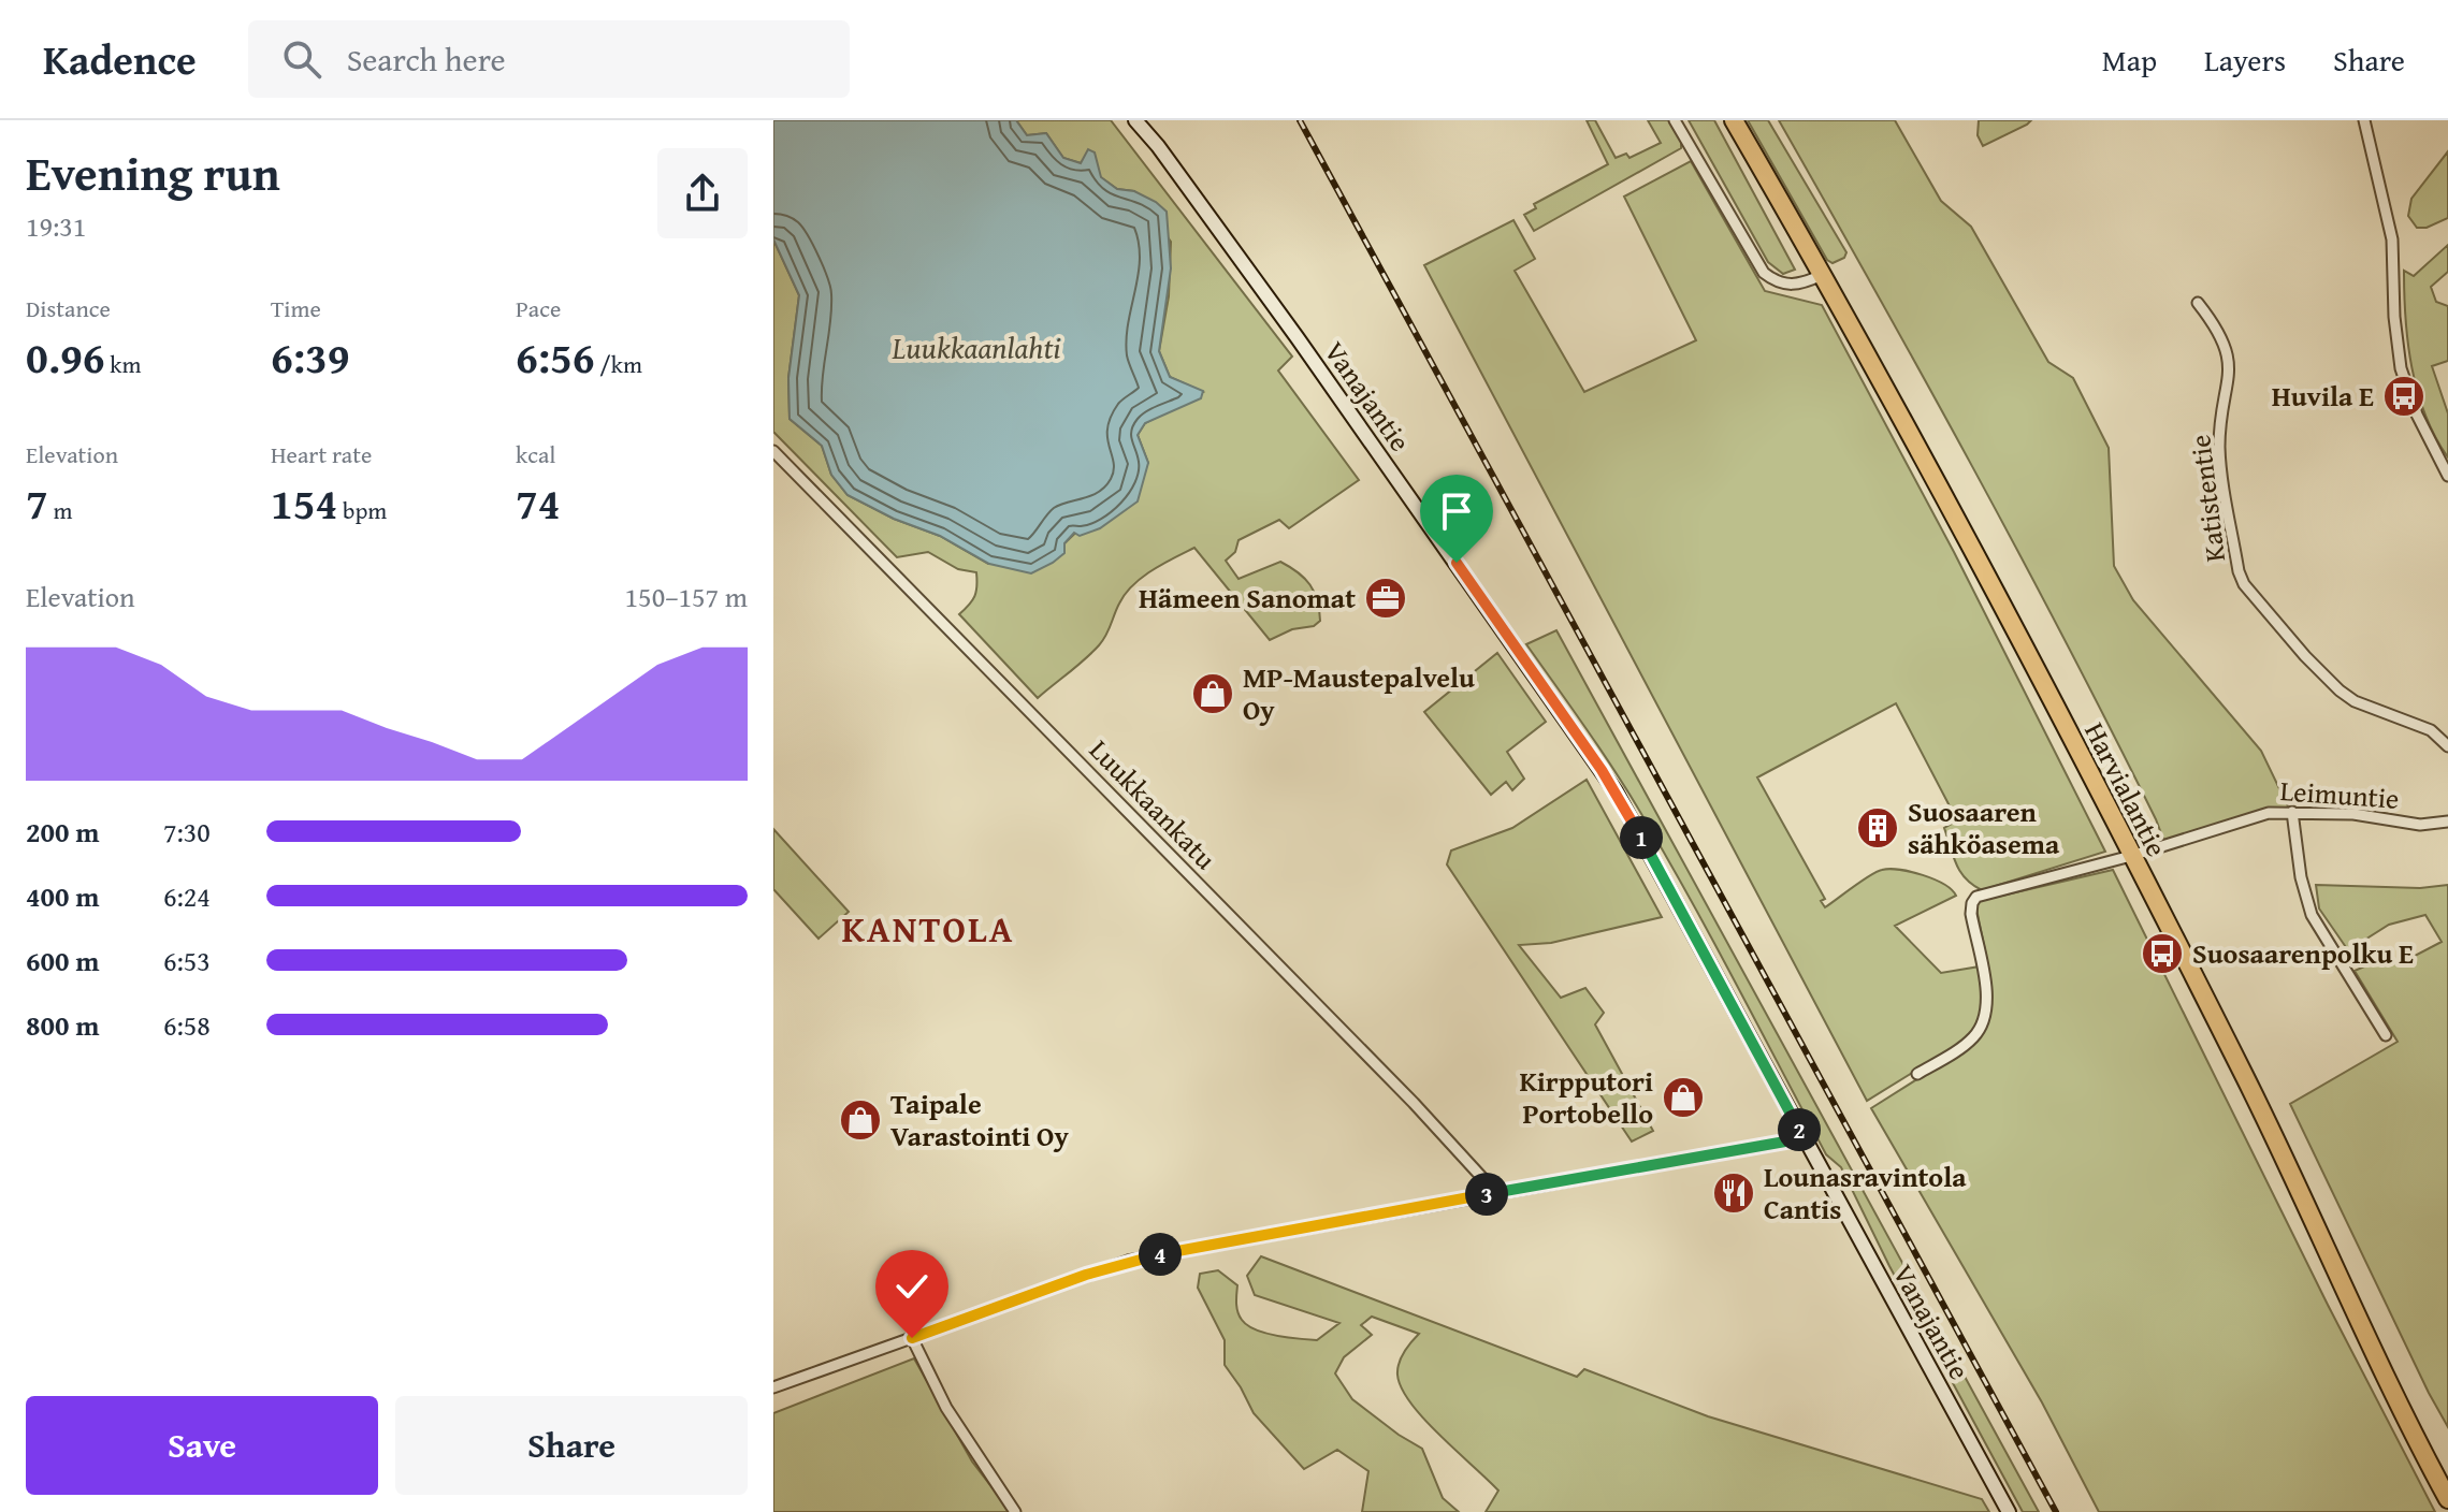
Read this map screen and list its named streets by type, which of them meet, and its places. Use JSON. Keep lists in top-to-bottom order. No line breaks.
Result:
{"streets":{"highway":["Harvialantie"],"street":["Vanajantie","Katistentie","Leimuntie","Luukkaankatu"]},"crossings":[["Harvialantie","Leimuntie"]],"districts":["KANTOLA"],"water":["Luukkaanlahti"],"places":{"bus stop":["Huvila E","Suosaarenpolku E"],"office":["Hämeen Sanomat"],"shop":["MP-Maustepalvelu Oy","Kirpputori Portobello","Taipale Varastointi Oy"],"building":["Suosaaren sähköasema"],"restaurant":["Lounasravintola Cantis"]},"page":{"header":"Kadence","search":"Search here","nav":["Map","Layers","Share"],"heading":["Evening run","19:31"],"stats":[["Distance","0.96 km"],["Time","6:39"],["Pace","6:56 /km"],["Elevation","7 m"],["Heart rate","154 bpm"],["kcal","74"]],"chart":["Elevation","150–157 m"],"list":[{"name":"200 m","note":"7:30"},{"name":"400 m","note":"6:24"},{"name":"600 m","note":"6:53"},{"name":"800 m","note":"6:58"}],"pins":["1","2","3","4"],"buttons":["Save","Share"]}}
